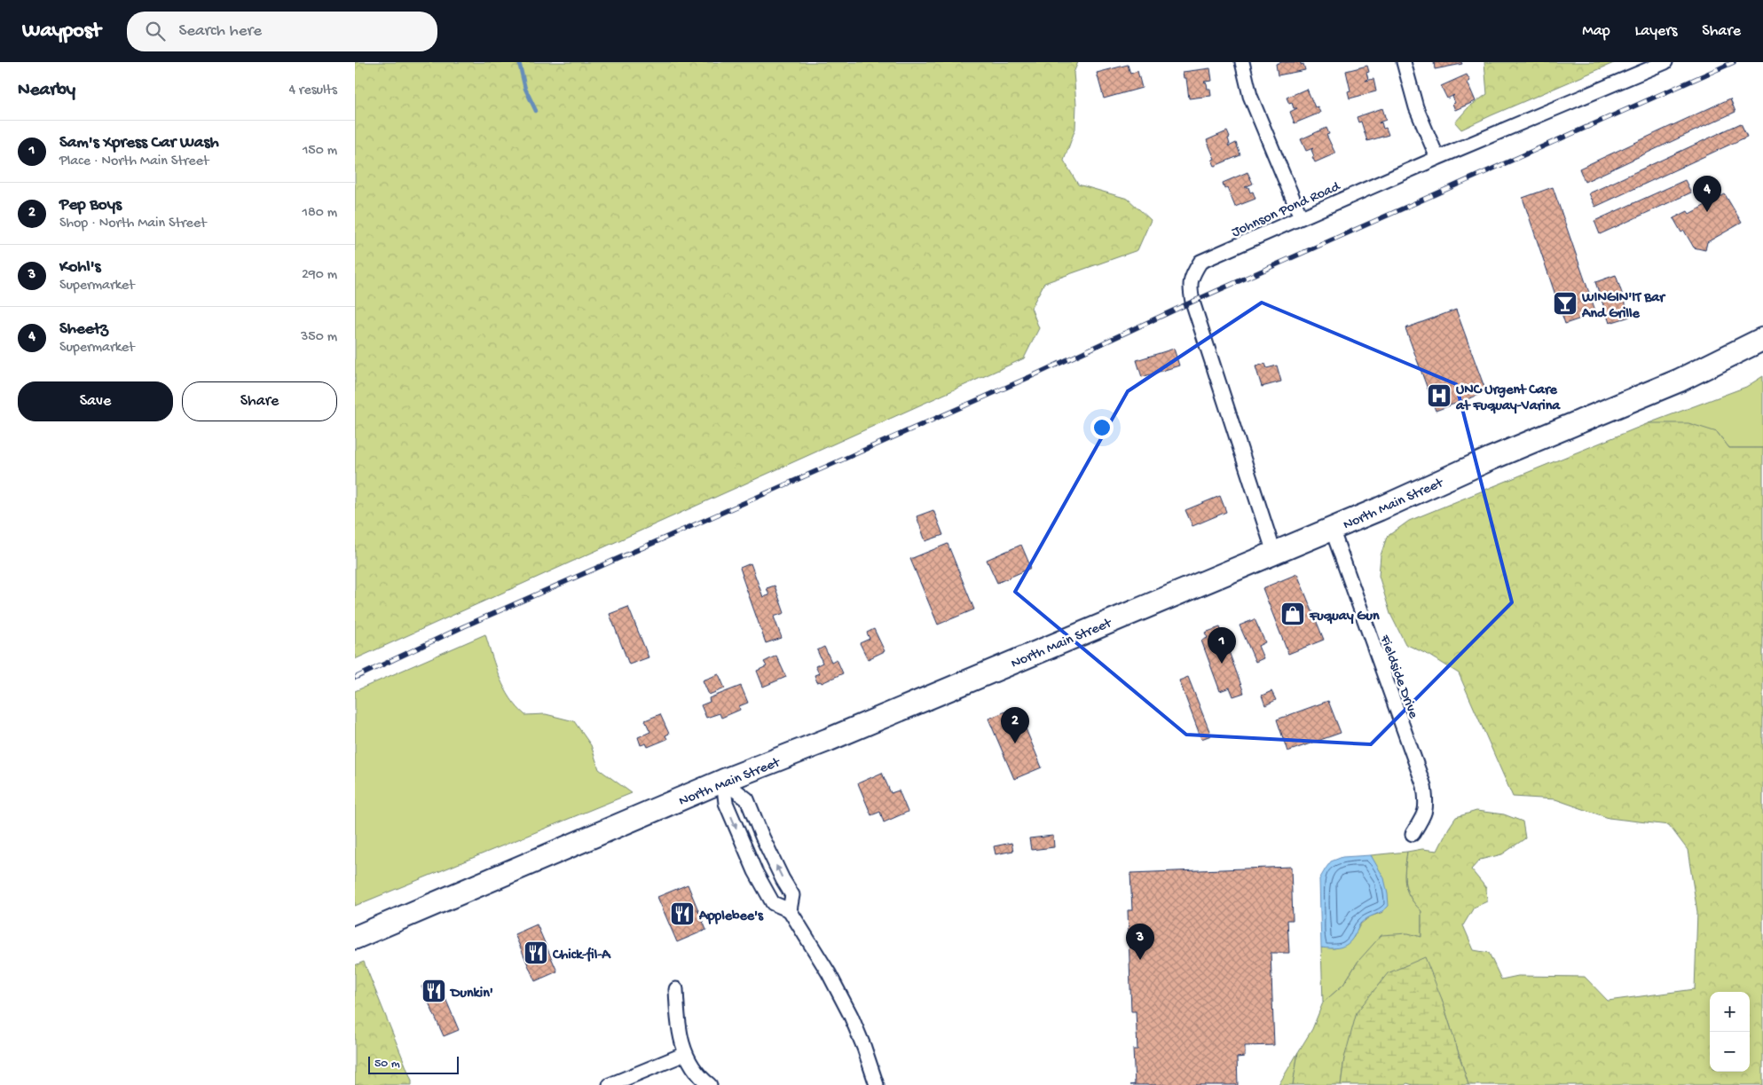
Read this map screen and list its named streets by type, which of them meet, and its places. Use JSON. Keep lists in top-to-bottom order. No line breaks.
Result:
{"streets":{"highway":["North Main Street"],"street":["Johnson Pond Road","Fieldside Drive"]},"crossings":[["Johnson Pond Road","North Main Street"],["North Main Street","Fieldside Drive"]],"places":{"bar":["WINGIN'IT Bar And Grille"],"hospital":["UNC Urgent Care at Fuquay-Varina"],"shop":["Fuquay Gun"],"restaurant":["Applebee's","Chick-fil-A","Dunkin'"]},"scale_bar":"50 m","page":{"header":"Waypost","search":"Search here","nav":["Map","Layers","Share"],"heading":["Nearby","4 results"],"list":[{"mark":"1","name":"Sam's Xpress Car Wash","note":"Place · North Main Street","value":"150 m"},{"mark":"2","name":"Pep Boys","note":"Shop · North Main Street","value":"180 m"},{"mark":"3","name":"Kohl's","note":"Supermarket","value":"290 m"},{"mark":"4","name":"Sheetz","note":"Supermarket","value":"350 m"}],"pins":["4","1","2","3"],"buttons":["Save","Share"],"map_buttons":["+","−"],"scale":"50 m"}}
